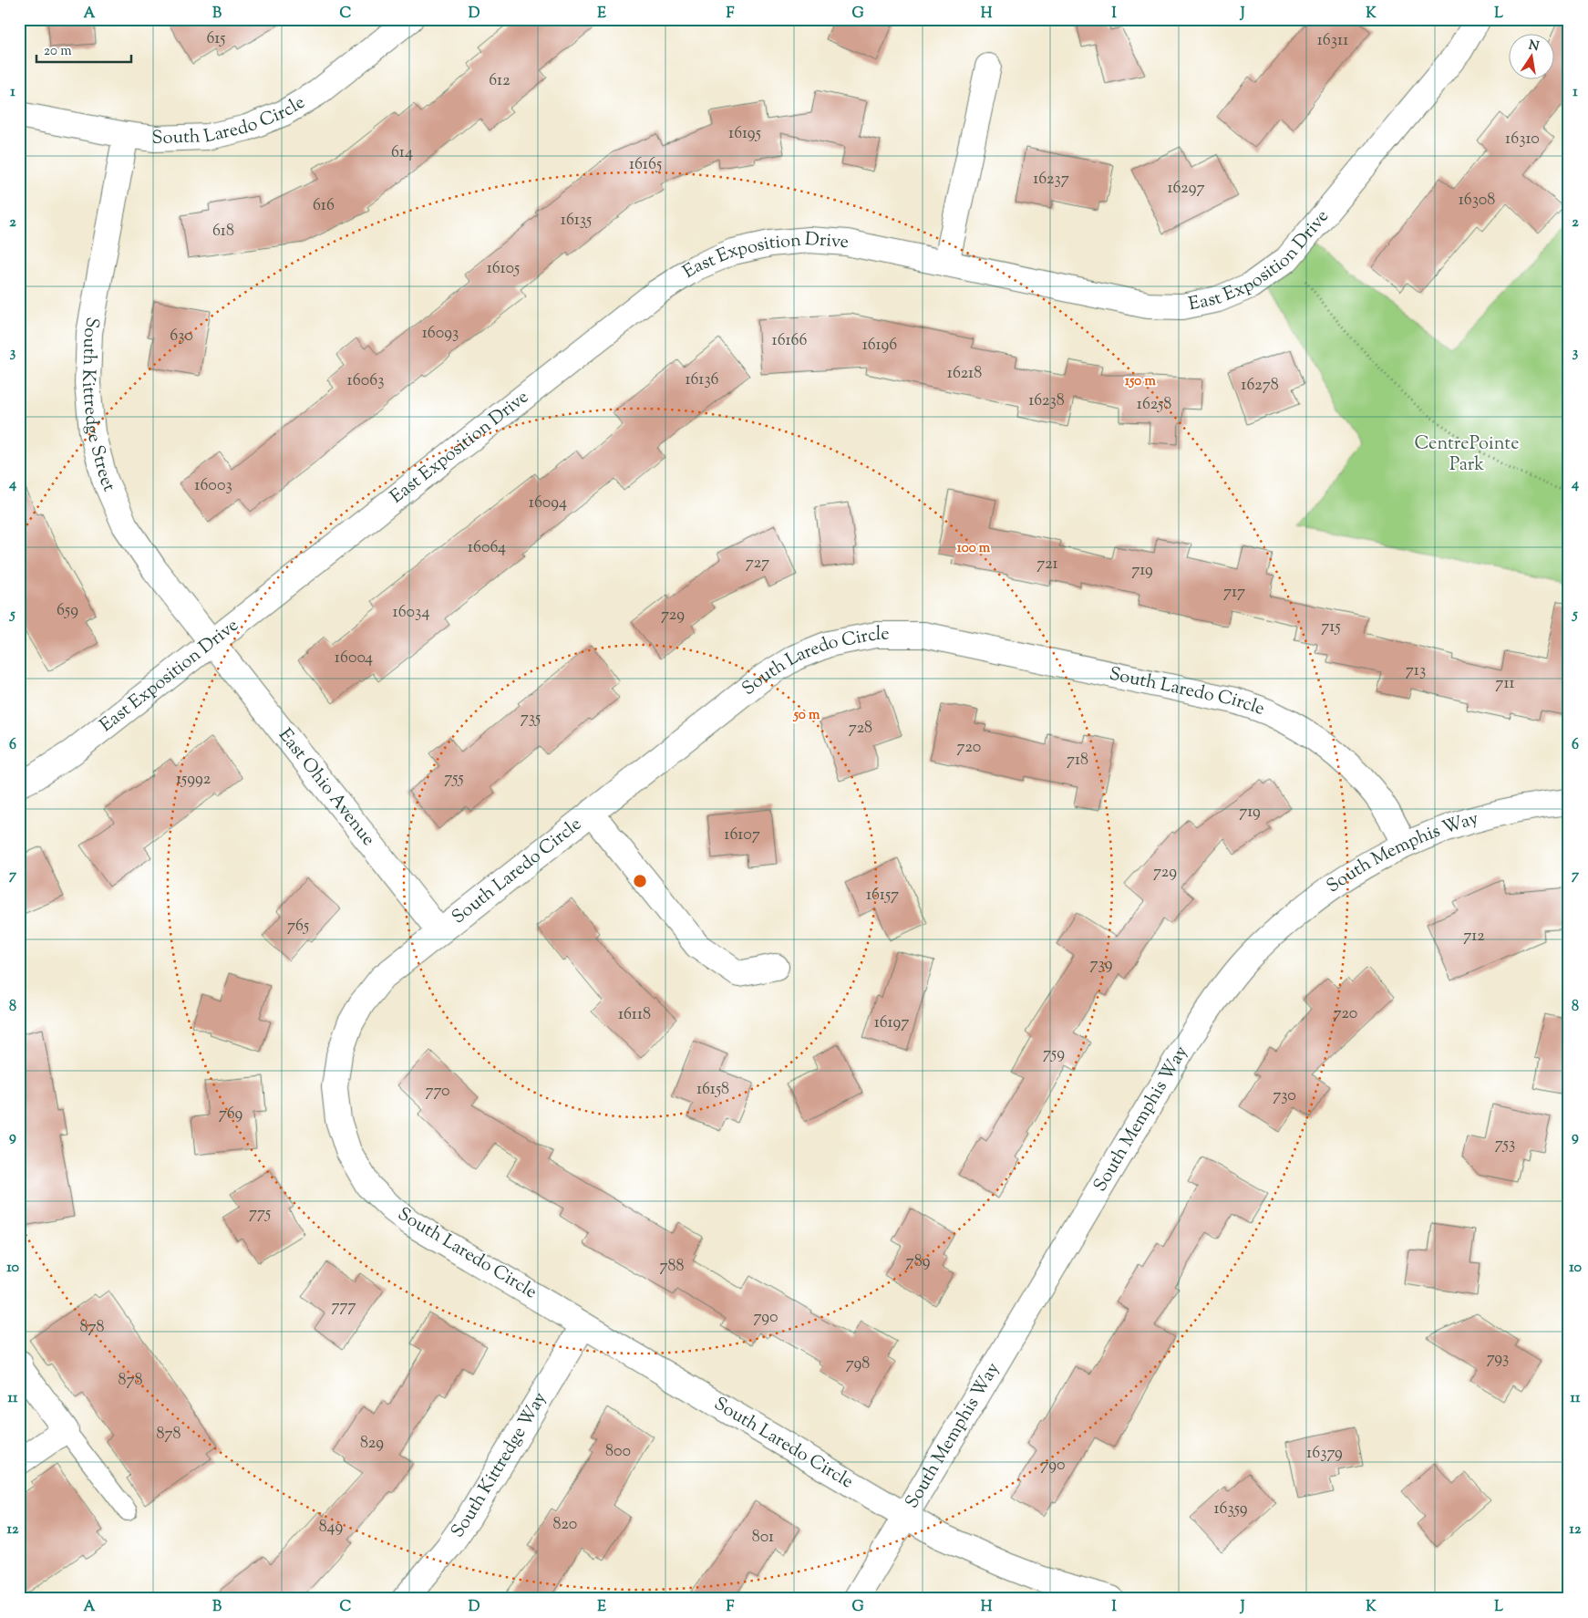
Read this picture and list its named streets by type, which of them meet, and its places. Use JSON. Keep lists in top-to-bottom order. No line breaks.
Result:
{"streets":{"street":["South Laredo Circle","East Exposition Drive","South Kittredge Street","East Ohio Avenue","South Memphis Way","South Kittredge Way"]},"crossings":[["South Laredo Circle","South Kittredge Street"],["South Laredo Circle","East Ohio Avenue"],["South Laredo Circle","South Memphis Way"],["South Laredo Circle","South Kittredge Way"],["East Exposition Drive","South Kittredge Street"],["East Exposition Drive","East Ohio Avenue"],["South Kittredge Street","East Ohio Avenue"]],"parks":["CentrePointe Park"],"house_numbers":["615","16311","612","16195","16310","614","16165","16237","16297","16308","616","16135","618","16105","16093","630","16166","16196","16218","16136","16063","16278","16238","16258","16003","16094","16064","727","721","719","717","659","16034","729","715","16004","713","711","735","728","720","718","755","15992","719","16107","729","16157","765","712","739","720","16118","16197","759","16158","770","730","769","753","775","789","788","777","790","878","793","798","878","878","829","800","16379","790","16359","820","849","801"],"scale_bar":"20 m","north":"top","grid":{"columns":["A","B","C","D","E","F","G","H","I","J","K","L"],"rows":["1","2","3","4","5","6","7","8","9","10","11","12"]},"rings":["150 m","100 m","50 m"]}
